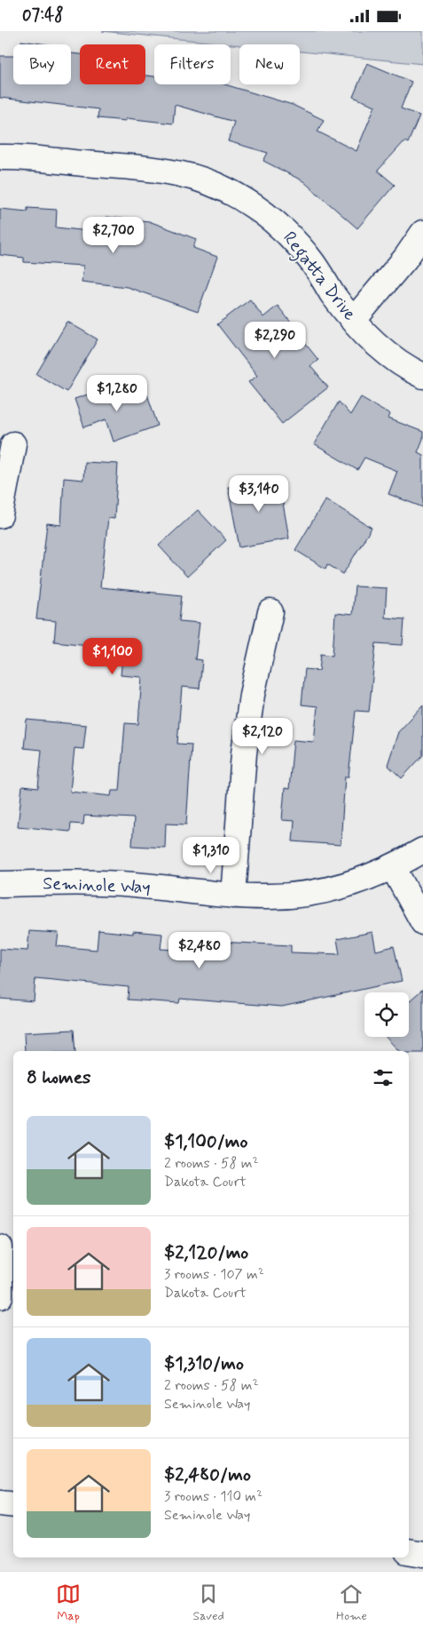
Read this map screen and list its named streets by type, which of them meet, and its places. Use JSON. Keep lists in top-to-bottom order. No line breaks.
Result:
{"streets":{"street":["Regatta Drive","Seminole Way"]},"page":{"status":"07:48","chip":["Buy","Rent","Filters","New"],"price":["$2,700","$2,290","$1,280","$3,140","$1,100","$2,120","$1,310","$2,480"],"heading":"8 homes","list":[{"name":"$1,100/mo","note":"2 rooms · 58 m² · Dakota Court"},{"name":"$2,120/mo","note":"3 rooms · 107 m² · Dakota Court"},{"name":"$1,310/mo","note":"2 rooms · 58 m² · Seminole Way"},{"name":"$2,480/mo","note":"3 rooms · 110 m² · Seminole Way"}],"tabs":["Map","Saved","Home"]}}
